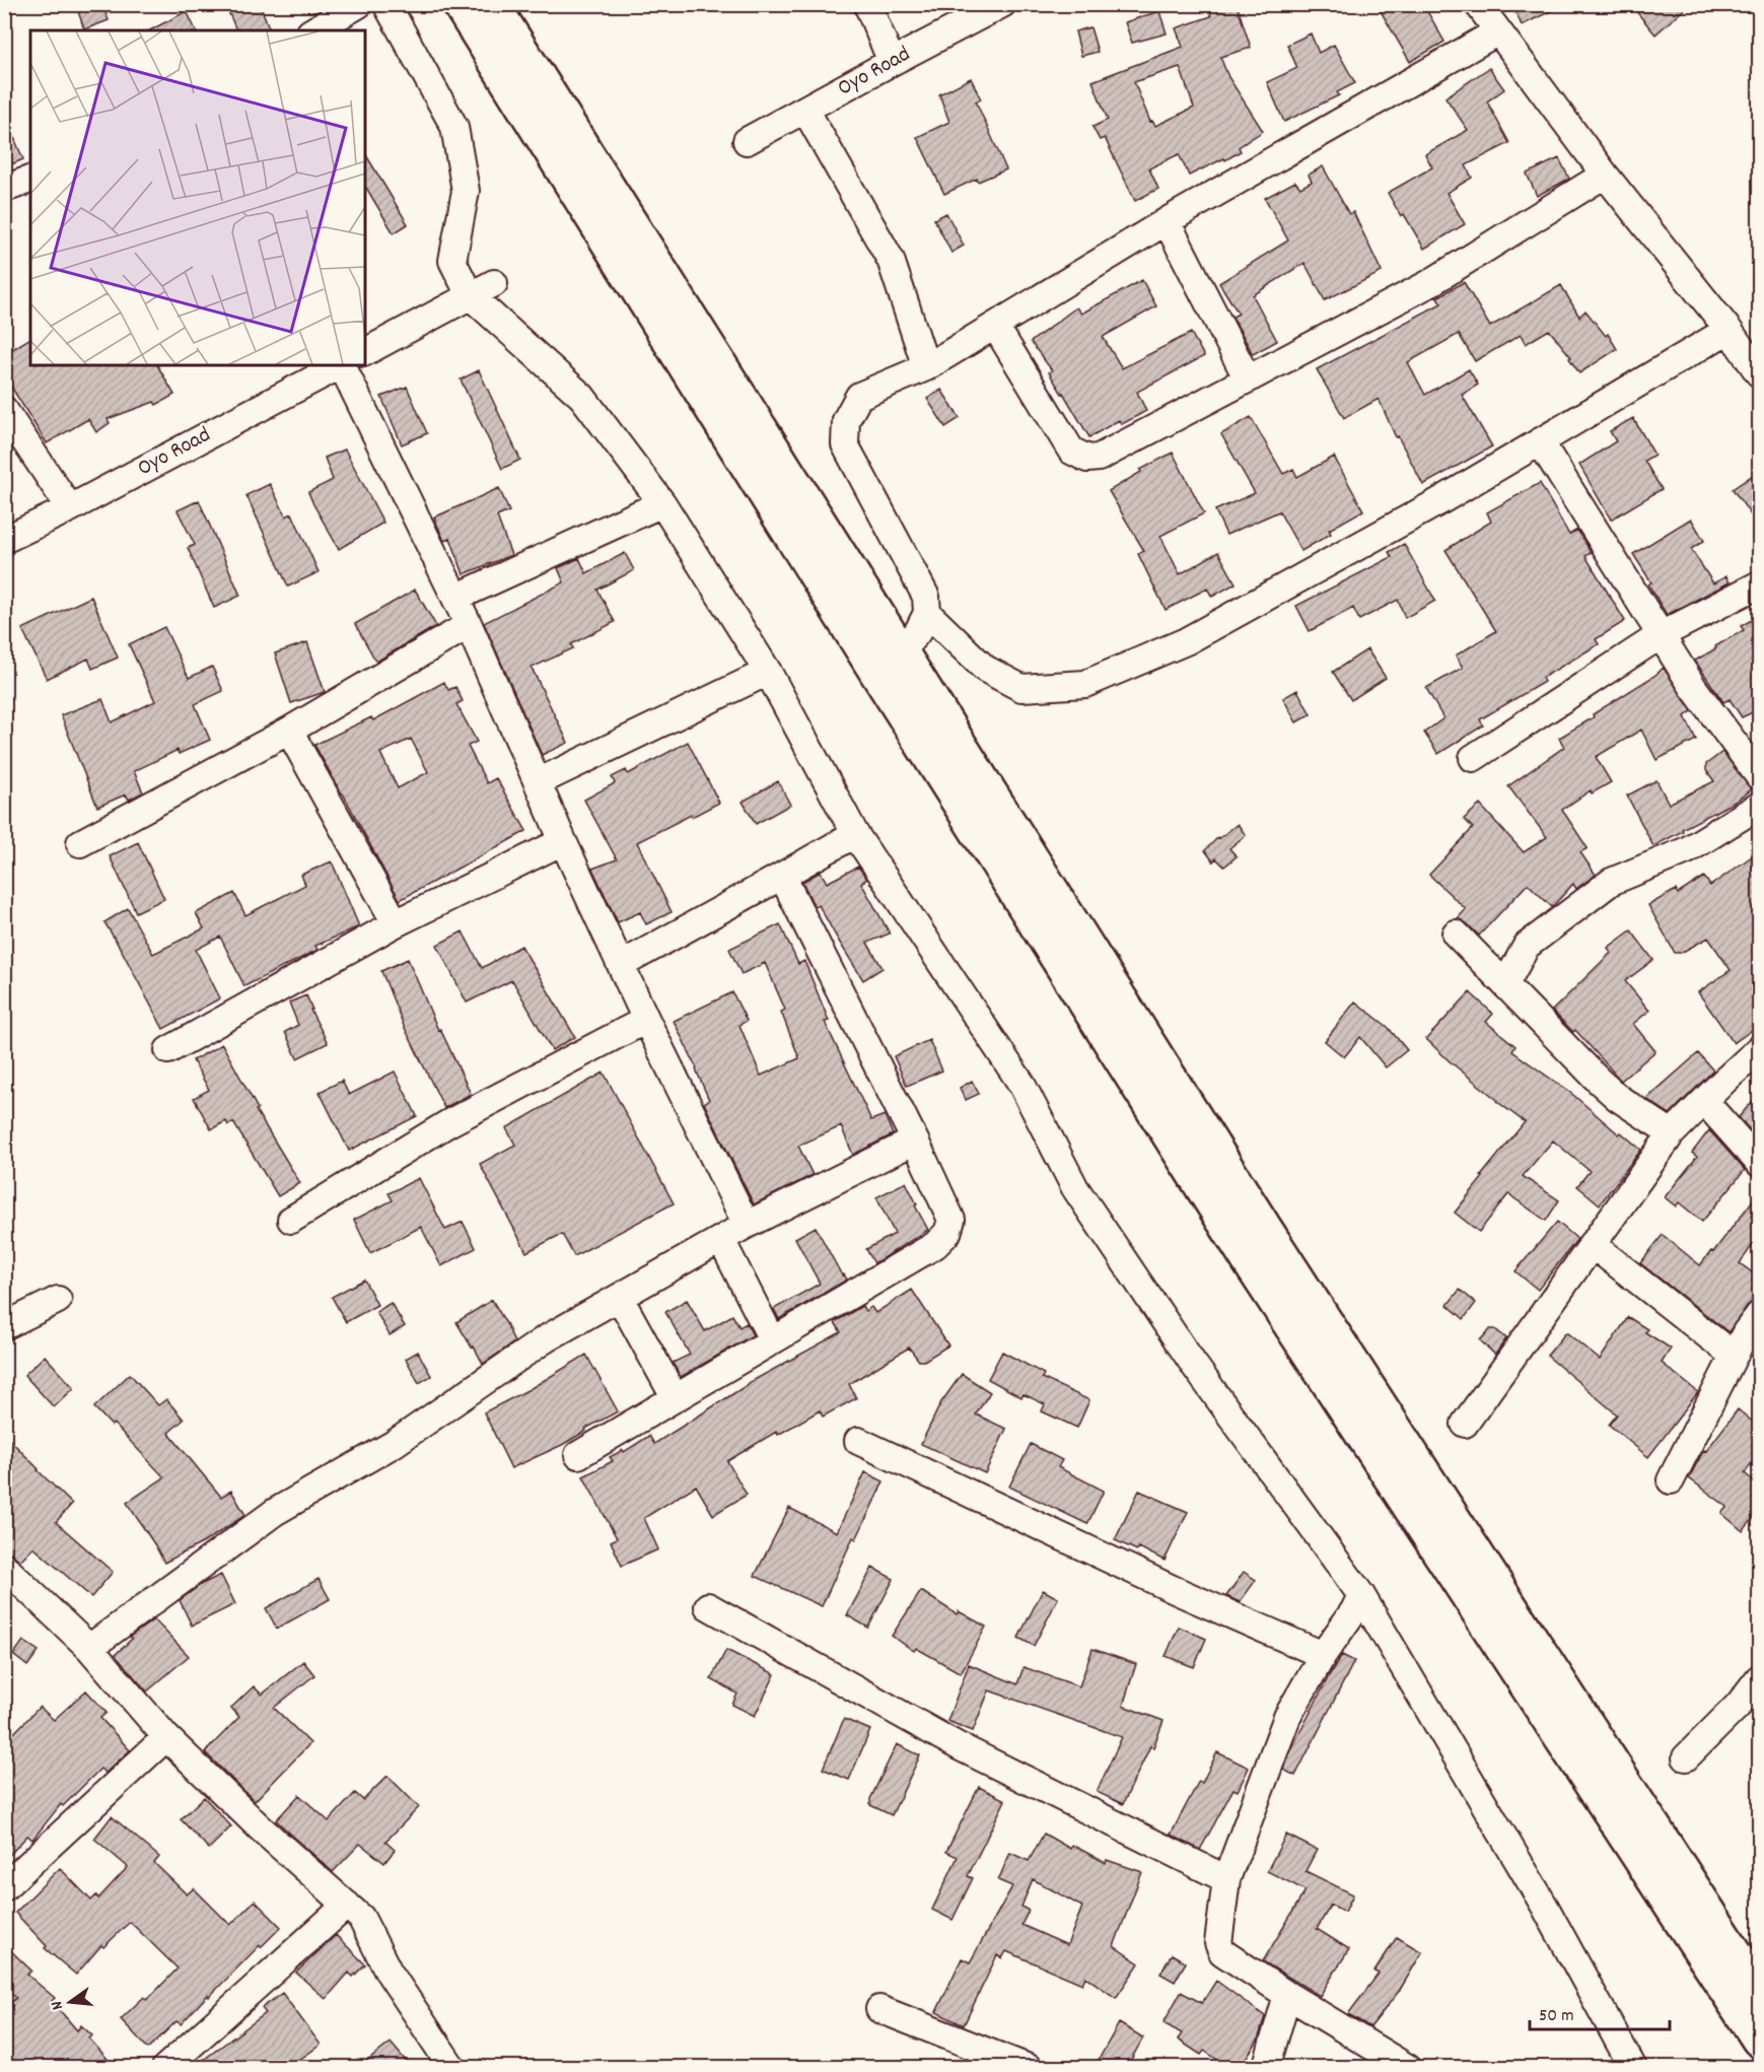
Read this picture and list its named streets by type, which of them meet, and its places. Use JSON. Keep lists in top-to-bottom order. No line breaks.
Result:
{"streets":{"street":["Oyo Road"]},"scale_bar":"50 m","north":"left"}
